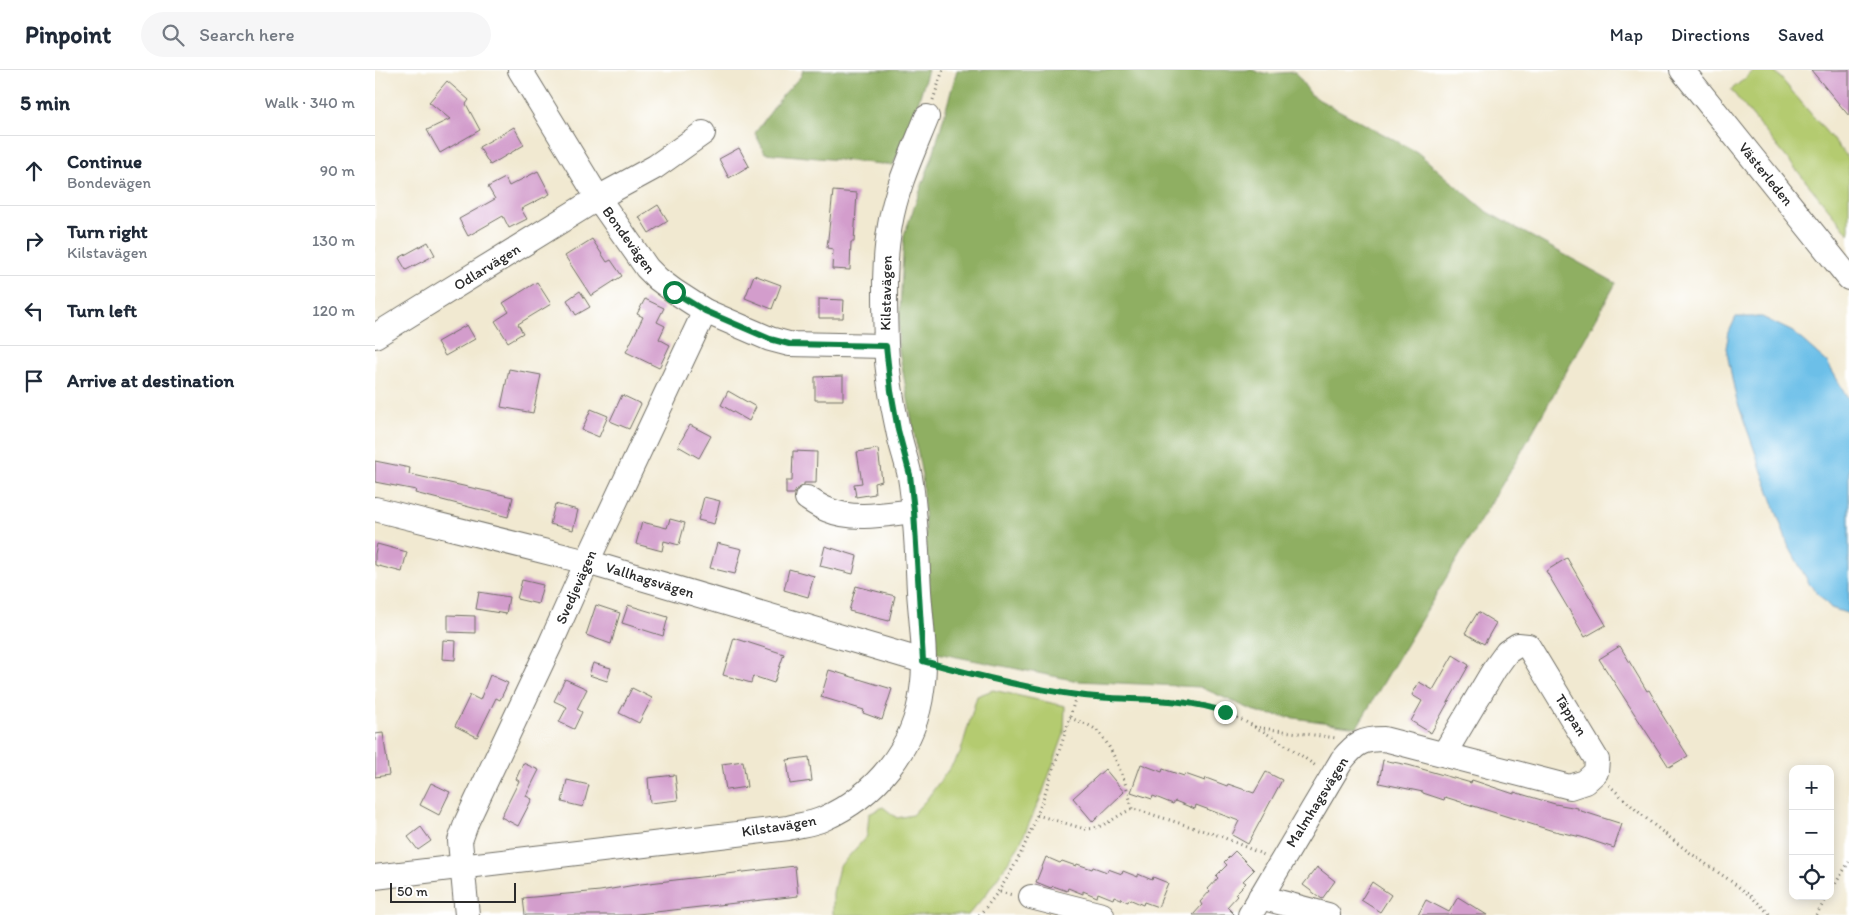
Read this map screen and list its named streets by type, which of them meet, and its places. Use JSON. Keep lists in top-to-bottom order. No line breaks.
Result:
{"streets":{"street":["Västerleden","Bondevägen","Odlarvägen","Kilstavägen","Vallhagsvägen","Svedjevägen","Täppan","Malmhagsvägen"]},"crossings":[["Bondevägen","Odlarvägen"],["Bondevägen","Kilstavägen"],["Bondevägen","Svedjevägen"],["Kilstavägen","Vallhagsvägen"],["Kilstavägen","Svedjevägen"],["Vallhagsvägen","Svedjevägen"],["Täppan","Malmhagsvägen"]],"scale_bar":"50 m","page":{"header":"Pinpoint","search":"Search here","nav":["Map","Directions","Saved"],"heading":["5 min","Walk · 340 m"],"list":[["Continue","Bondevägen","90 m"],["Turn right","Kilstavägen","130 m"],["Turn left","120 m"],"Arrive at destination"],"map_buttons":["+","−"],"scale":"50 m"}}
